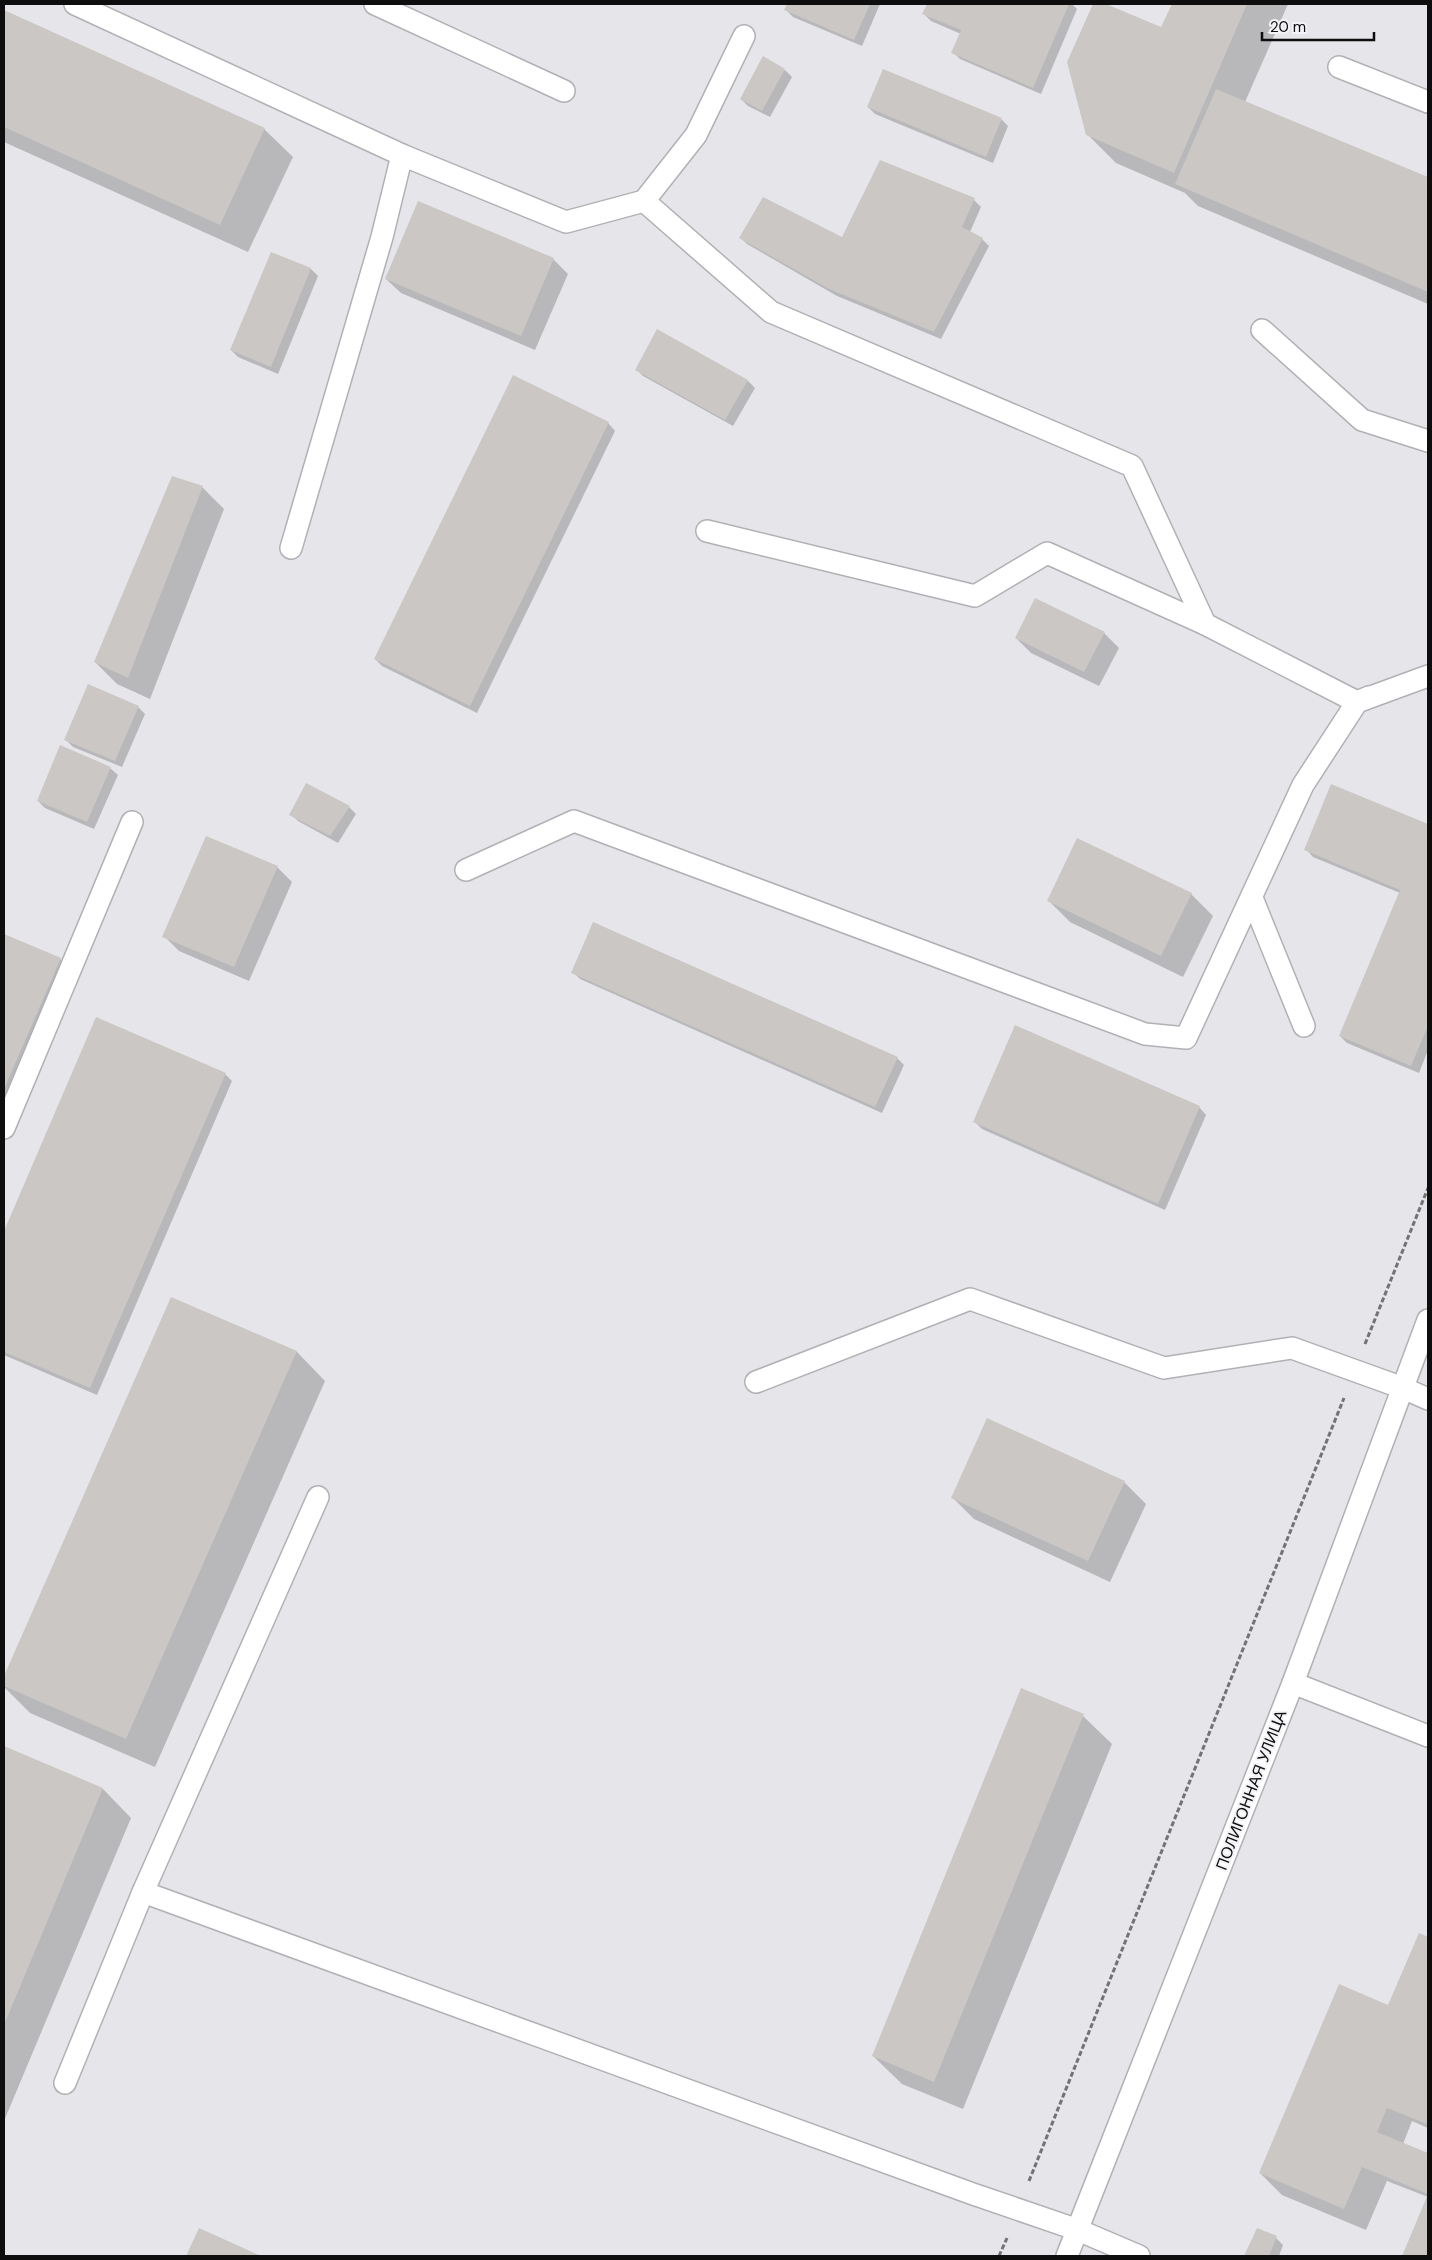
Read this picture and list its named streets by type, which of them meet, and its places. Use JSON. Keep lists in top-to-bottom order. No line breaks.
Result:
{"streets":{"lane":["ПОЛИГОННАЯ УЛИЦА"]},"scale_bar":"20 m"}
